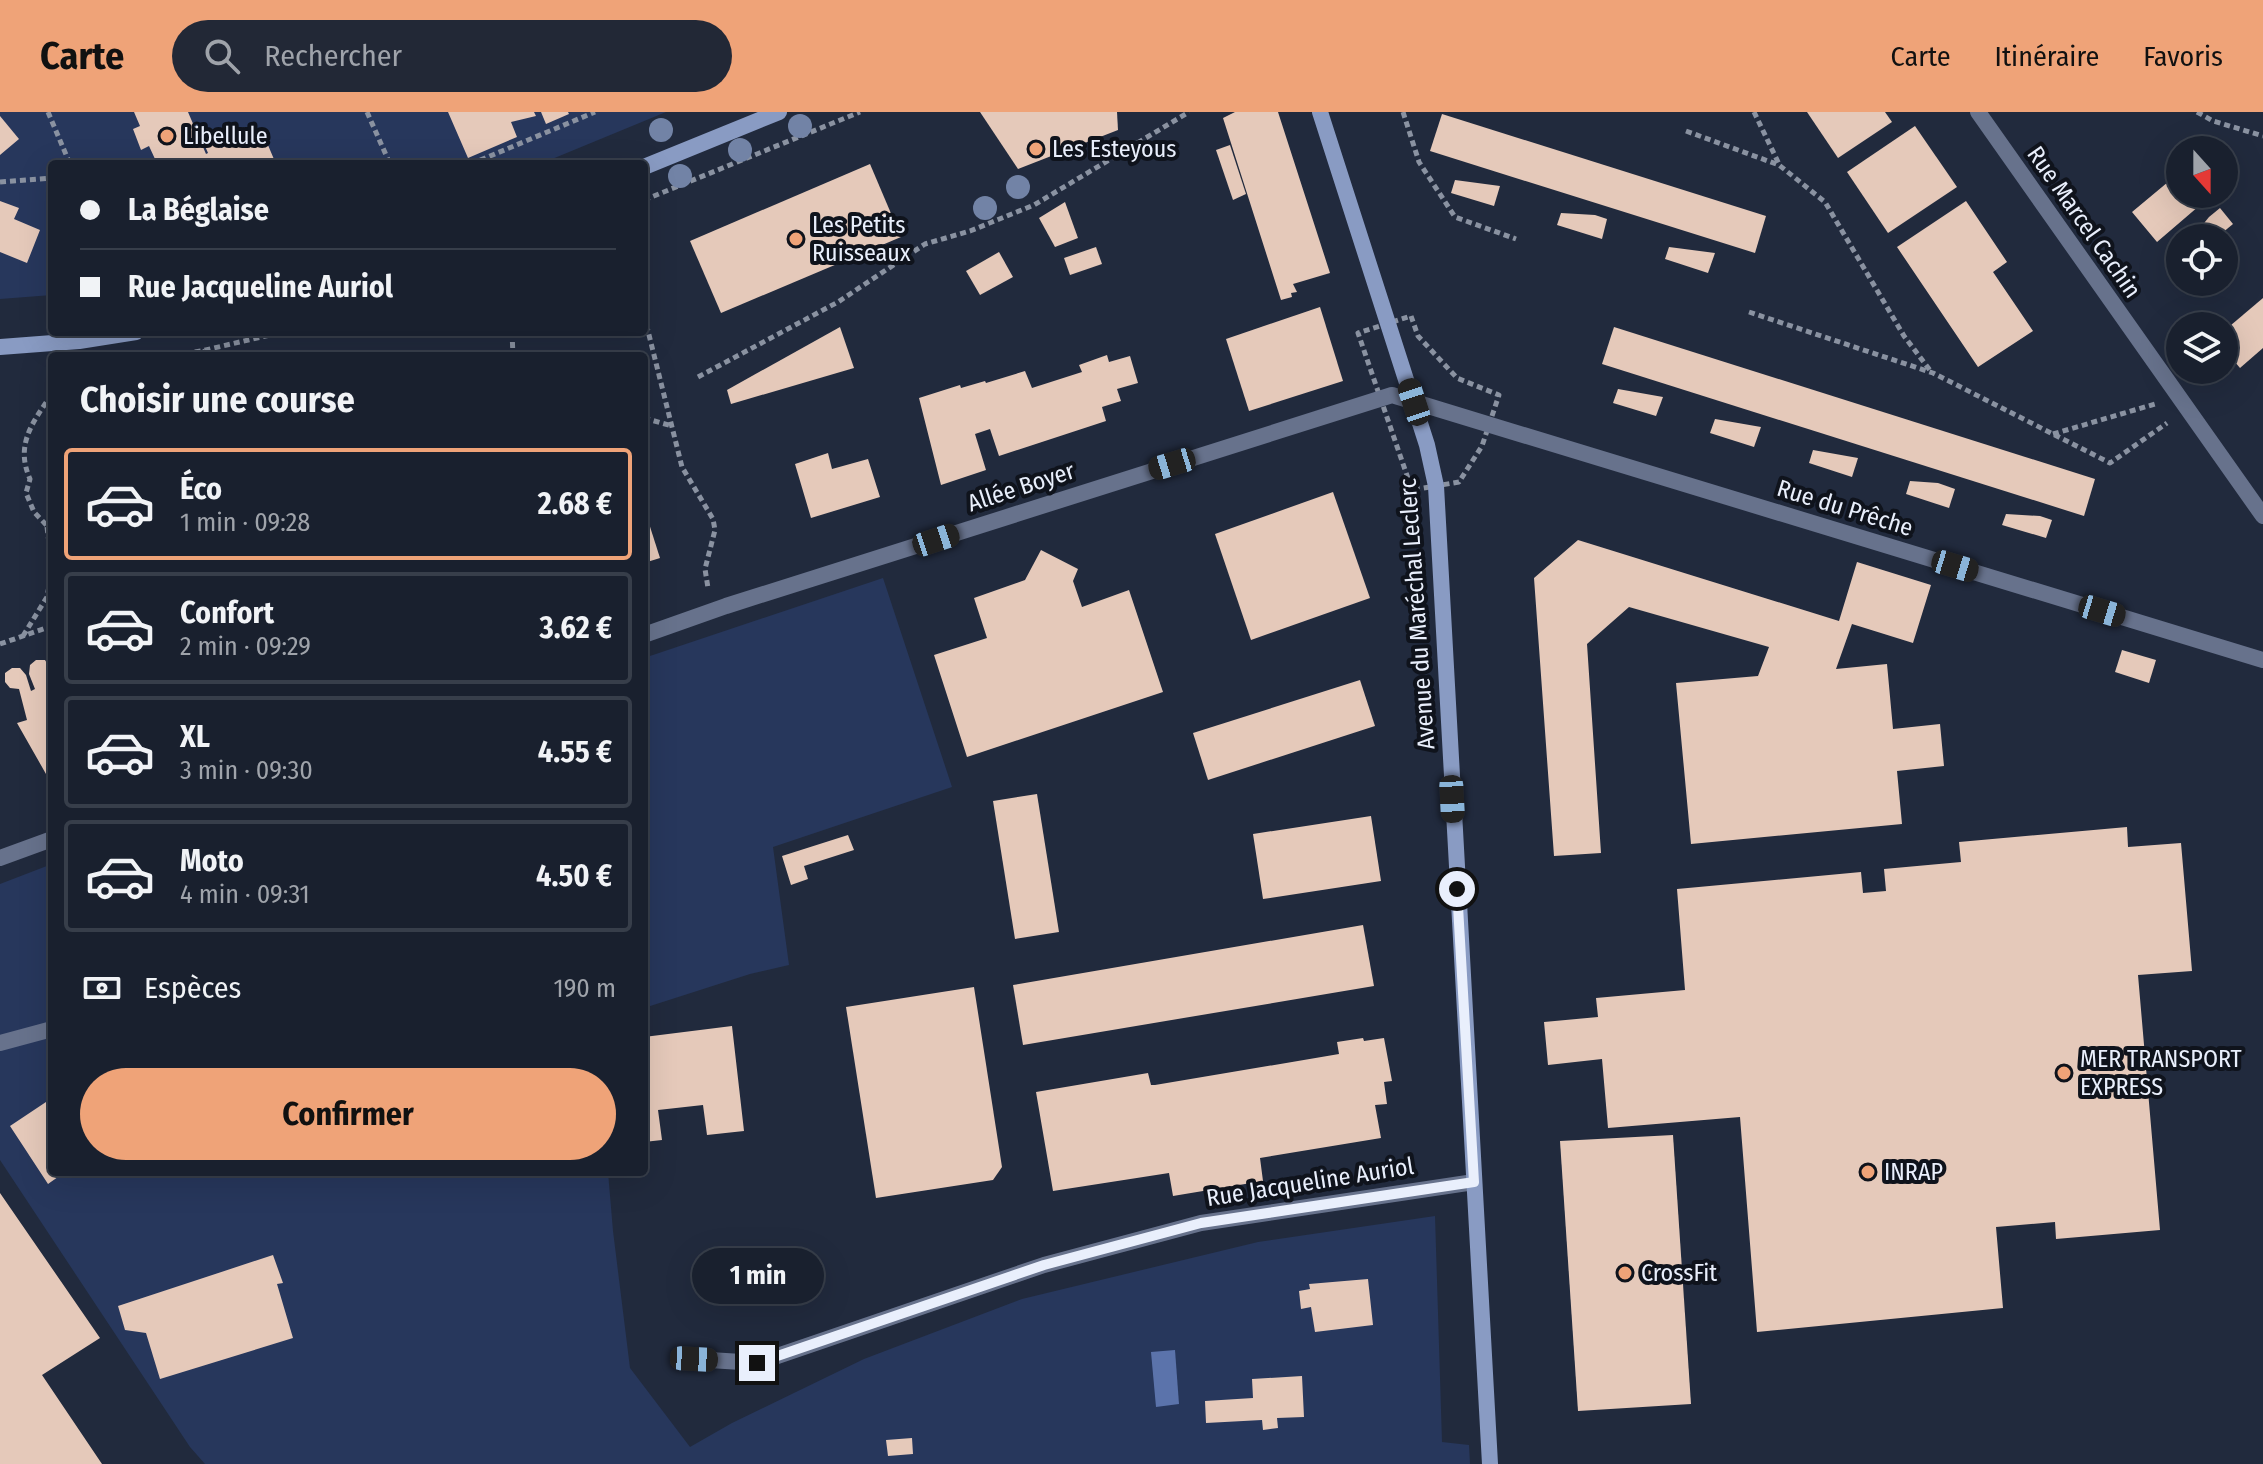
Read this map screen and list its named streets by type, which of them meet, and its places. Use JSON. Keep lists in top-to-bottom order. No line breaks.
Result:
{"streets":{"street":["Rue Marcel Cachin","Allée Boyer","Rue du Prêche","Avenue du Maréchal Leclerc","Rue Jacqueline Auriol"]},"crossings":[["Allée Boyer","Rue du Prêche"],["Allée Boyer","Avenue du Maréchal Leclerc"],["Rue du Prêche","Avenue du Maréchal Leclerc"],["Avenue du Maréchal Leclerc","Rue Jacqueline Auriol"]],"places":["Libellule","Les Esteyous","Les Petits Ruisseaux","MER TRANSPORT EXPRESS","INRAP","CrossFit"],"north":"bottom","page":{"header":"Carte","search":"Rechercher","nav":["Carte","Itinéraire","Favoris"],"banner":["La Béglaise","Rue Jacqueline Auriol"],"heading":"Choisir une course","list":[{"name":"Éco","note":"1 min · 09:28","value":"2.68 €"},{"name":"Confort","note":"2 min · 09:29","value":"3.62 €"},{"name":"XL","note":"3 min · 09:30","value":"4.55 €"},{"name":"Moto","note":"4 min · 09:31","value":"4.50 €"}],"pay":["Espèces","190 m"],"buttons":"Confirmer","bubble":"1 min"}}
